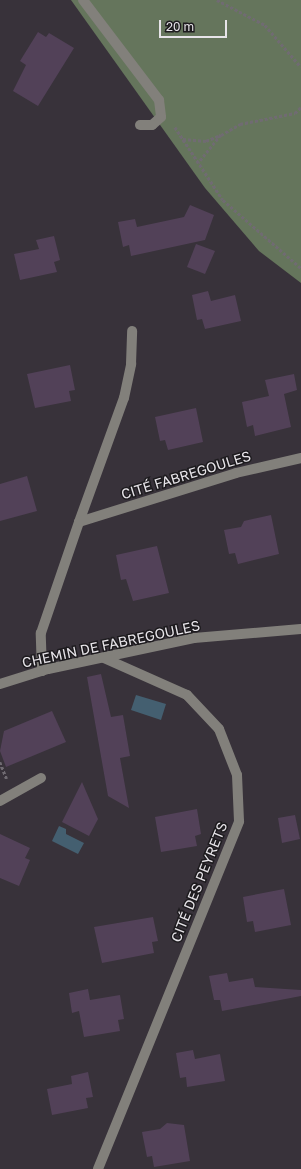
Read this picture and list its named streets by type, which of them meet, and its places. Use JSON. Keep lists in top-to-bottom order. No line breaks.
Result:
{"streets":{"street":["CITÉ FABREGOULES","CHEMIN DE FABREGOULES","CITÉ DES PEYRETS"]},"crossings":[["CHEMIN DE FABREGOULES","CITÉ DES PEYRETS"]],"scale_bar":"20 m"}
